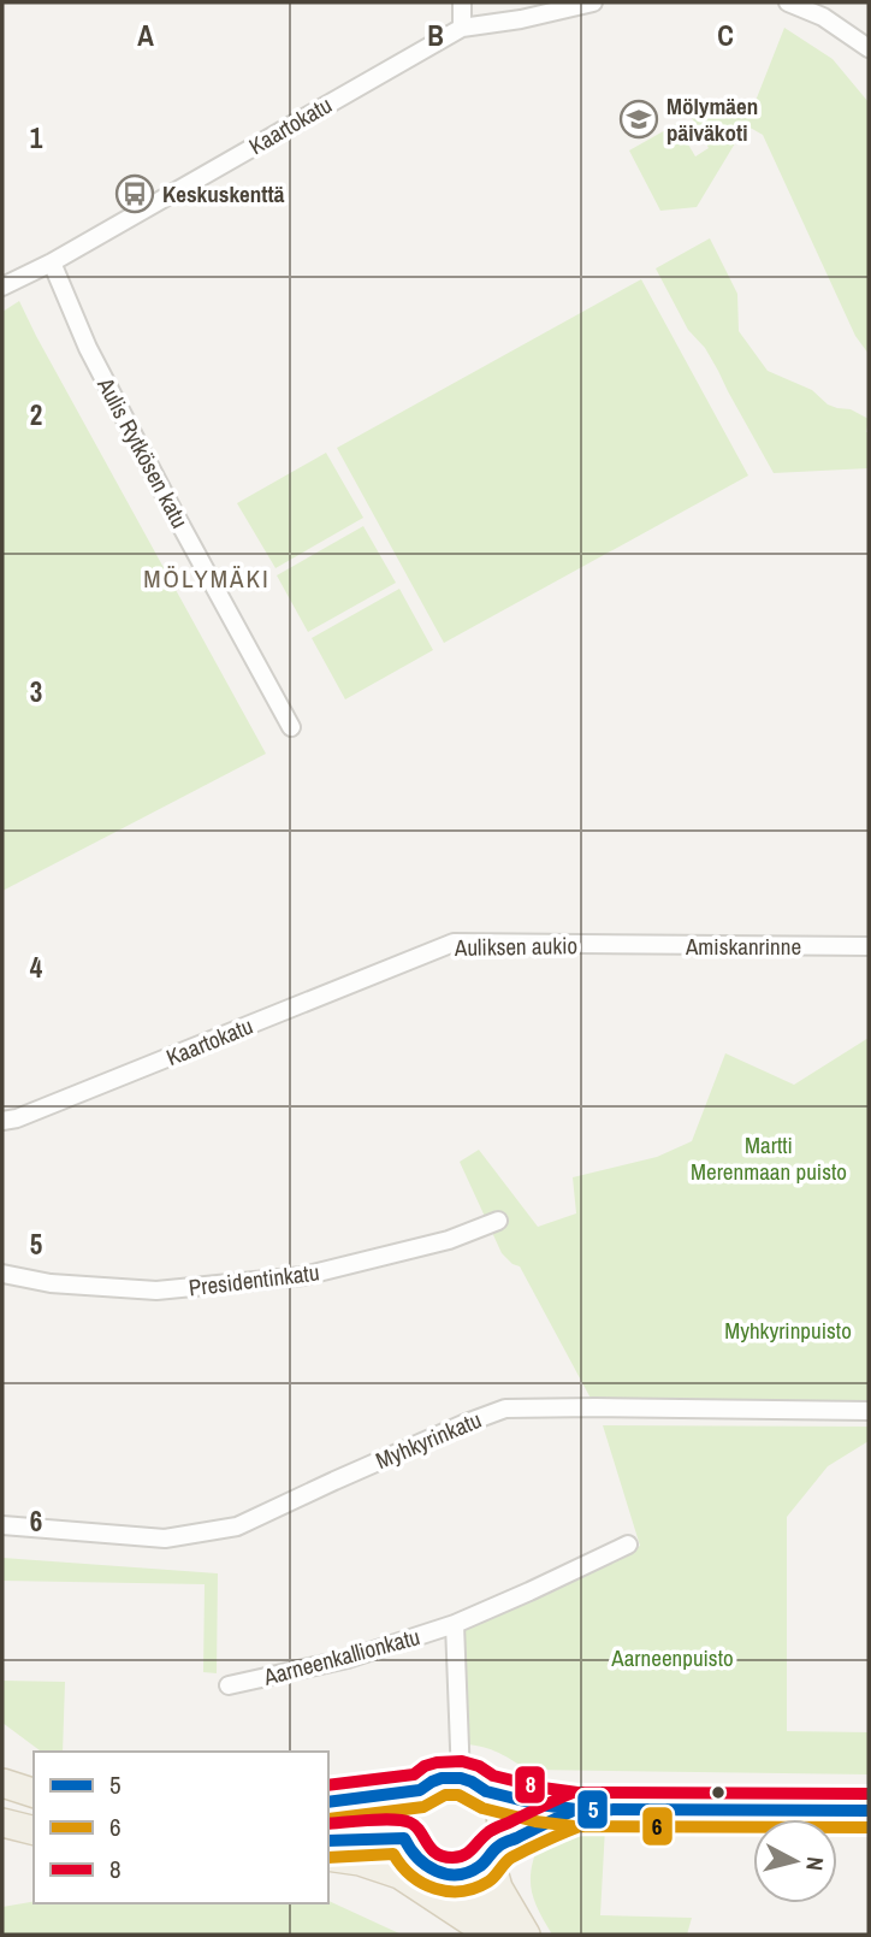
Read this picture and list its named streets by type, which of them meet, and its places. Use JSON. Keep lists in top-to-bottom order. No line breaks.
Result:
{"streets":{"street":["Kaartokatu","Aulis Rytkösen katu","Auliksen aukio","Amiskanrinne","Presidentinkatu","Myhkyrinkatu","Aarneenkallionkatu"]},"crossings":[["Kaartokatu","Aulis Rytkösen katu"],["Kaartokatu","Auliksen aukio"],["Auliksen aukio","Amiskanrinne"]],"districts":["MÖLYMÄKI"],"parks":["Martti Merenmaan puisto","Myhkyrinpuisto","Aarneenpuisto"],"places":{"school or university":["Mölymäen päiväkoti"],"bus stop":["Keskuskenttä"]},"lines":["transit line 8","transit line 5","transit line 6"],"legend":["5","6","8"],"north":"right","grid":{"columns":["A","B","C"],"rows":["1","2","3","4","5","6"]}}
